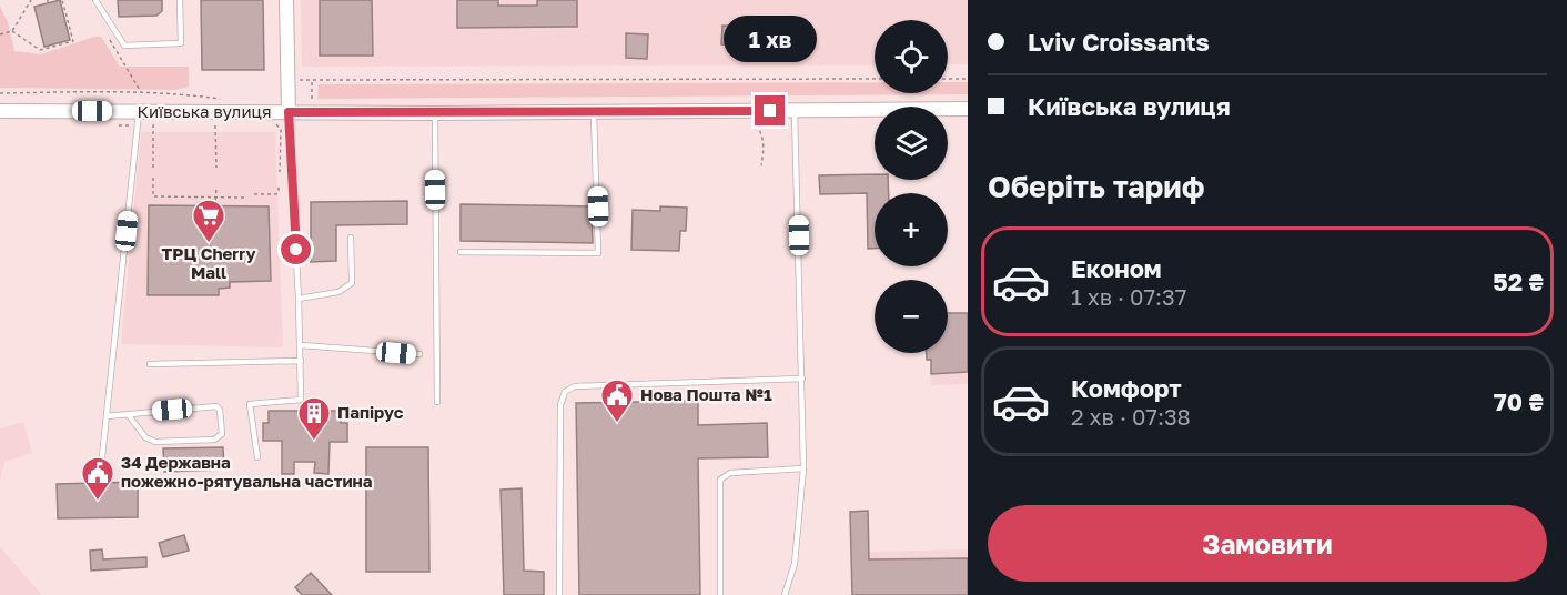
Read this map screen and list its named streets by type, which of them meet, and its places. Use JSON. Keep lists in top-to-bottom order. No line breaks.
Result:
{"streets":{"main road":["Київська вулиця"]},"places":{"supermarket":["ТРЦ Cherry Mall"],"public building":["Нова Пошта №1","34 Державна пожежно-рятувальна частина"],"building":["Папірус"]},"page":{"banner":["Lviv Croissants","Київська вулиця"],"bubble":"1 хв","map_buttons":["+","−"],"heading":"Оберіть тариф","list":[{"name":"Економ","note":"1 хв · 07:37","value":"52 ₴"},{"name":"Комфорт","note":"2 хв · 07:38","value":"70 ₴"}],"buttons":"Замовити"}}
